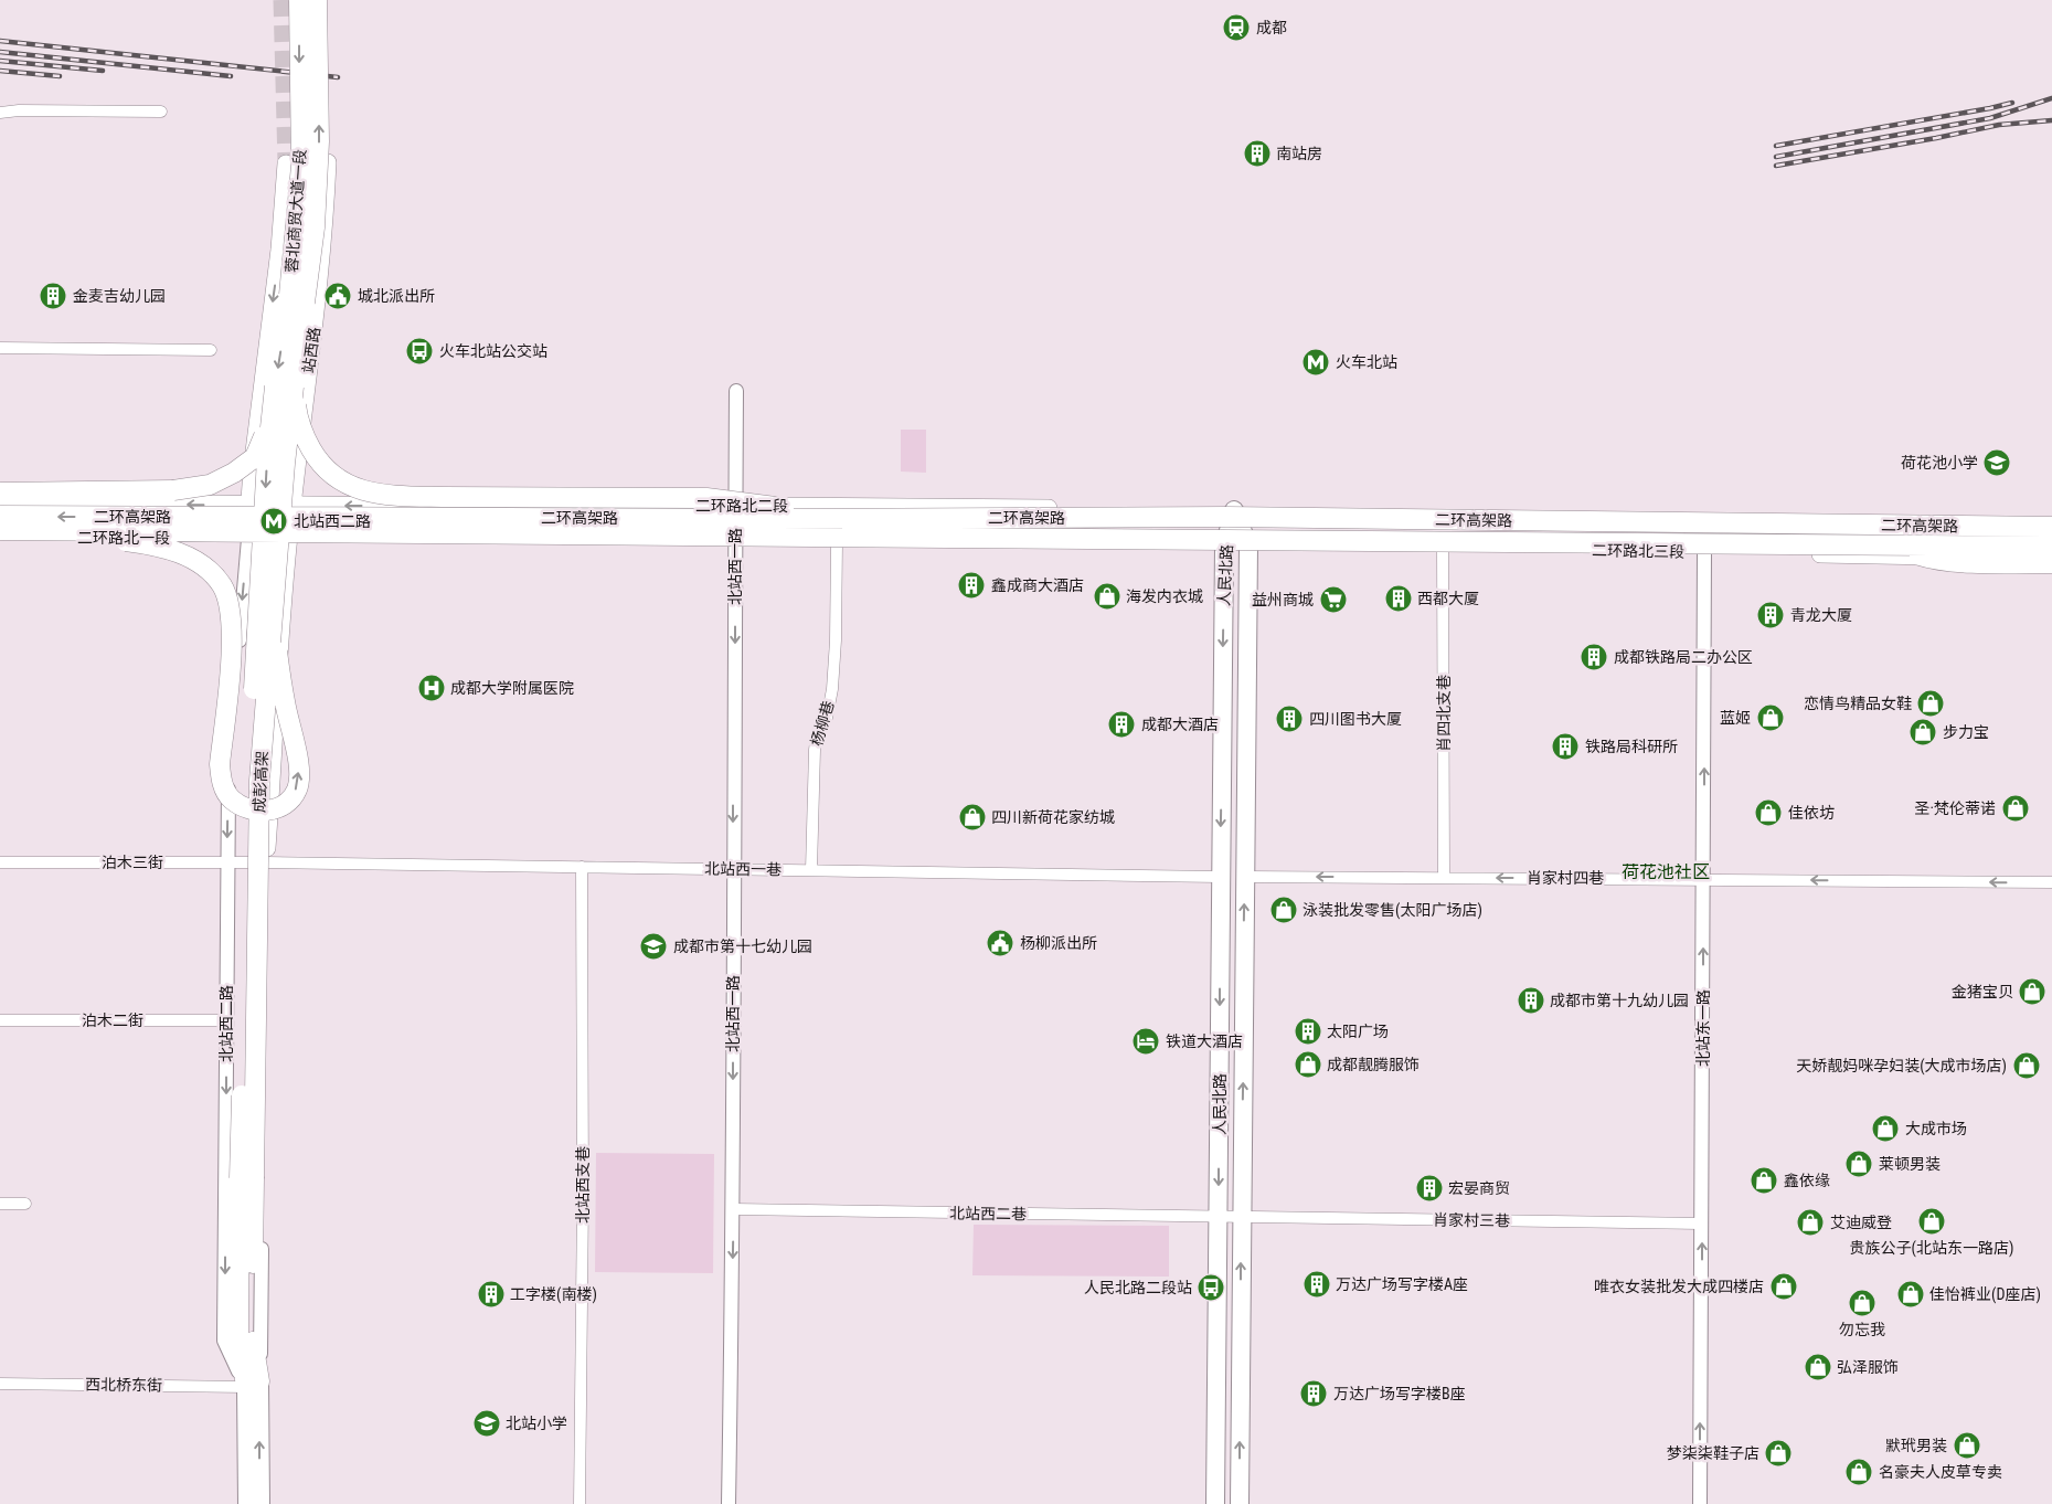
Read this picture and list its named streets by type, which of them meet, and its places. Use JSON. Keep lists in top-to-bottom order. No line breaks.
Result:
{"streets":{"highway":["蓉北商贸大道一段","二环高架路","成彭高架"],"main road":["站西路","二环路北二段","二环路北一段","二环路北三段","人民北路","北站西二路"],"street":["北站西一路","肖四北支巷","杨柳巷","泊木三街","北站西一巷","肖家村四巷","泊木二街","北站东一路","北站西支巷","北站西二巷","肖家村三巷","西北桥东街"]},"crossings":[["蓉北商贸大道一段","成彭高架"],["站西路","二环路北二段"],["站西路","北站西二路"],["二环路北二段","北站西一路"],["二环路北二段","人民北路"],["二环高架路","二环路北一段"],["二环路北一段","北站西二路"],["二环路北三段","人民北路"],["二环路北三段","肖四北支巷"],["二环路北三段","北站东一路"],["北站西一路","北站西一巷"],["北站西一路","北站西二巷"],["人民北路","北站西一巷"],["人民北路","肖家村四巷"],["人民北路","北站西二巷"],["人民北路","肖家村三巷"],["肖四北支巷","肖家村四巷"],["杨柳巷","北站西一巷"],["泊木三街","北站西一巷"],["泊木三街","北站西二路"],["北站西一巷","北站西二路"],["北站西一巷","北站西支巷"],["肖家村四巷","北站东一路"],["泊木二街","北站西二路"],["北站西二路","西北桥东街"],["北站东一路","肖家村三巷"],["北站西二巷","肖家村三巷"]],"one_way":["北站西一路","肖家村四巷","北站东一路"],"districts":["荷花池社区"],"places":{"station":["成都"],"building":["南站房","金麦吉幼儿园","鑫成商大酒店","西都大厦","青龙大厦","成都铁路局二办公区","四川图书大厦","成都大酒店","铁路局科研所","成都市第十九幼儿园","太阳广场","宏晏商贸","万达广场写字楼A座","工字楼(南楼)","万达广场写字楼B座"],"public building":["城北派出所","杨柳派出所"],"bus stop":["火车北站公交站","人民北路二段站"],"metro station":["火车北站","北站西二路"],"school or university":["荷花池小学","成都市第十七幼儿园","北站小学"],"shop":["海发内衣城","恋情鸟精品女鞋","蓝姬","步力宝","圣·梵伦蒂诺","佳依坊","四川新荷花家纺城","泳装批发零售(太阳广场店)","金猪宝贝","成都靓腾服饰","天娇靓妈咪孕妇装(大成市场店)","大成市场","莱顿男装","鑫依缘","贵族公子(北站东一路店)","艾迪威登","唯衣女装批发大成四楼店","佳怡裤业(D座店)","勿忘我","弘泽服饰","默玳男装","梦柒柒鞋子店","名豪夫人皮草专卖"],"supermarket":["益州商城"],"hospital":["成都大学附属医院"],"hotel":["铁道大酒店"]}}
